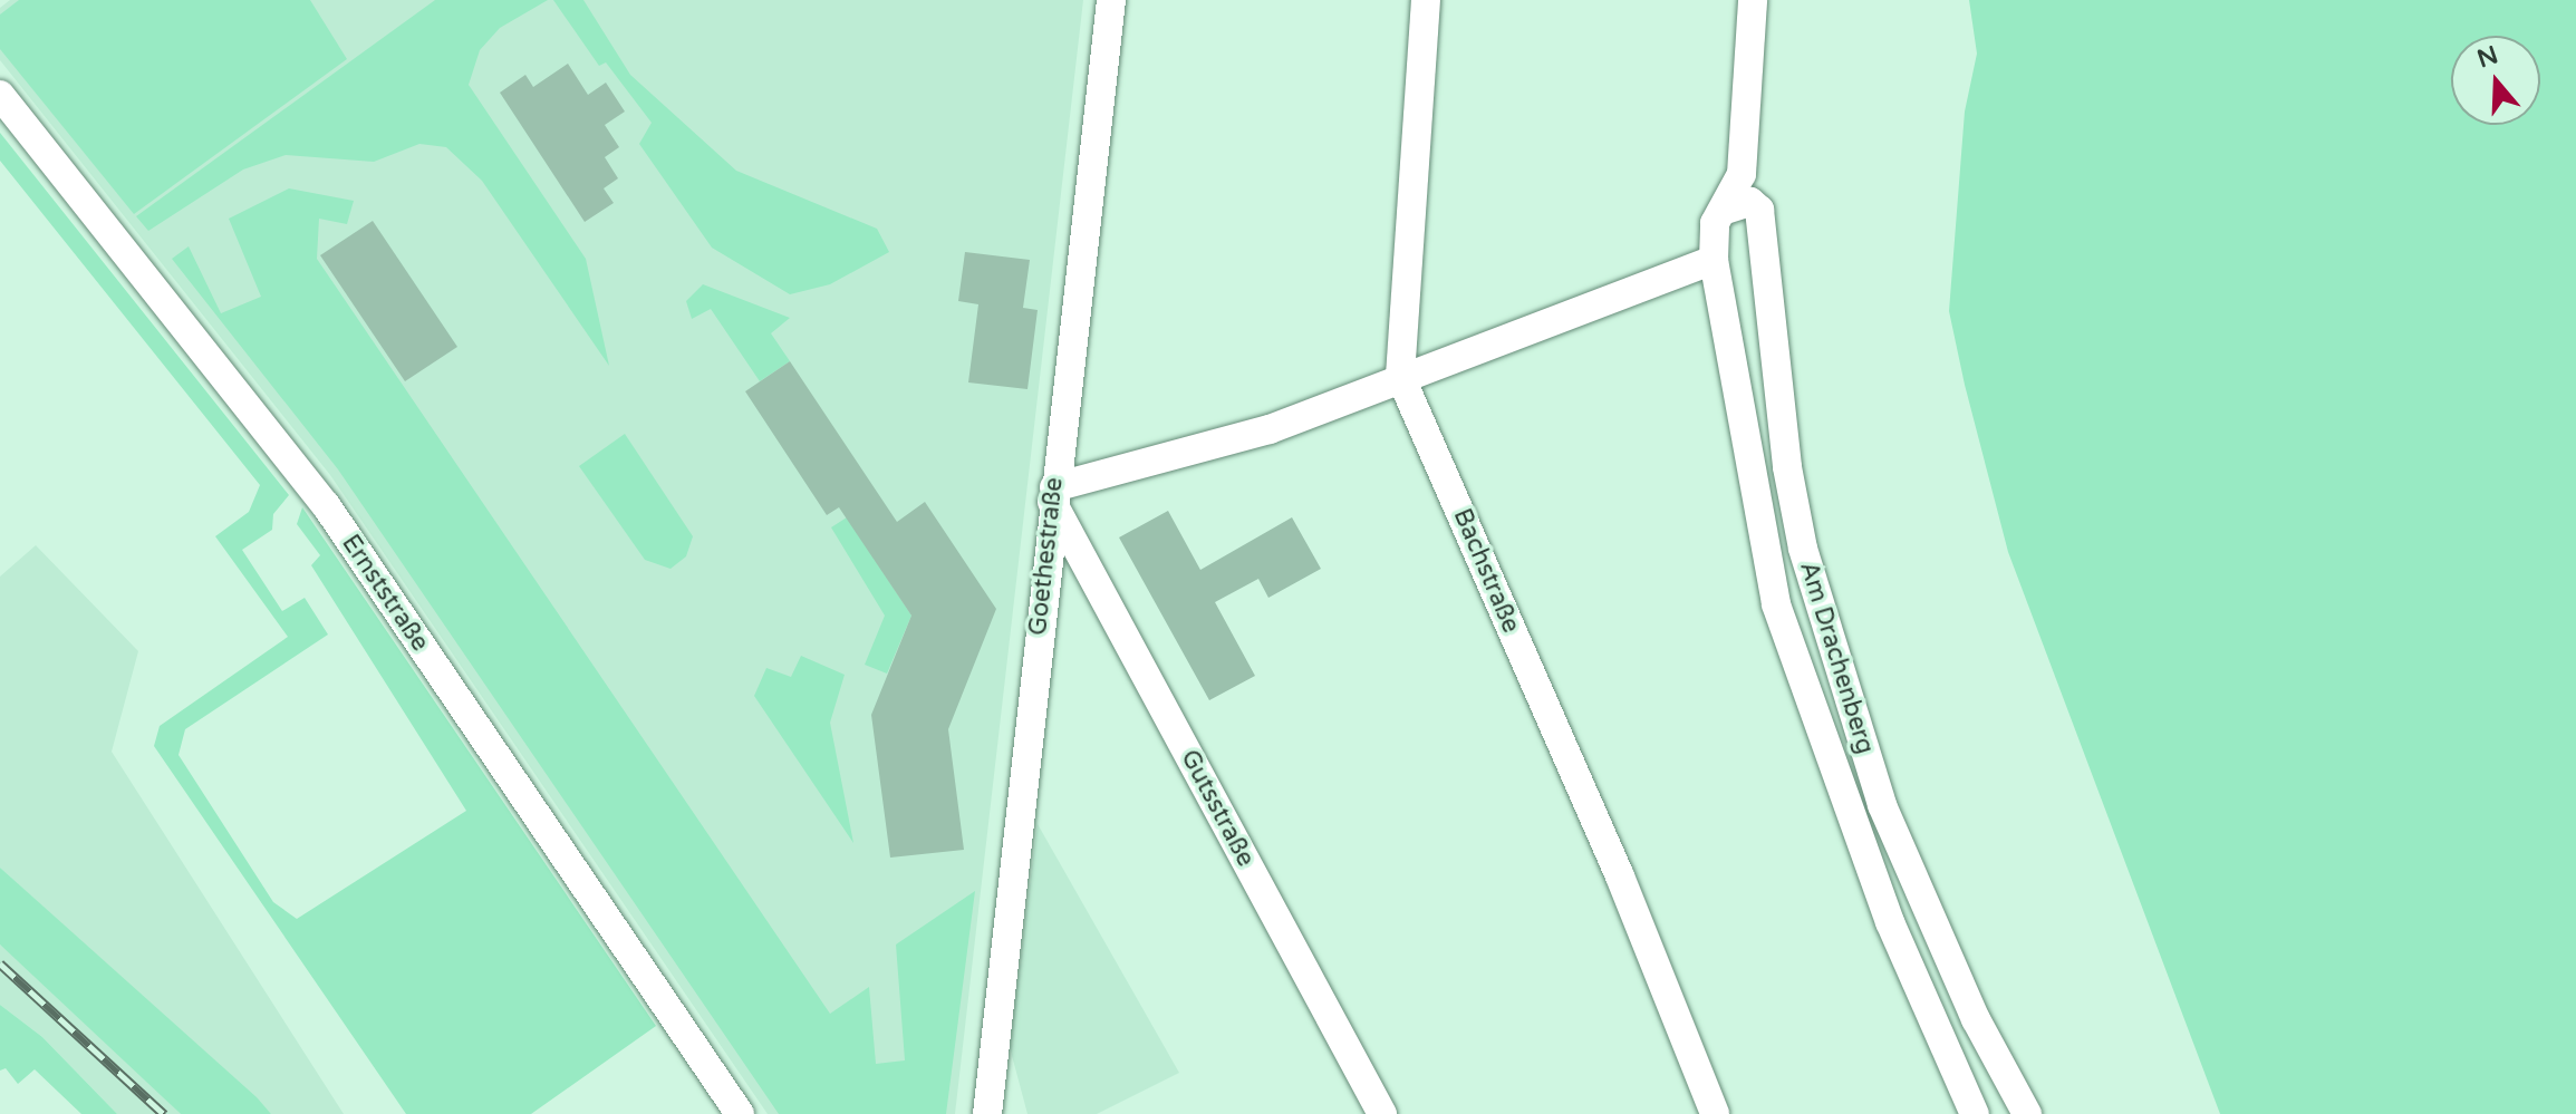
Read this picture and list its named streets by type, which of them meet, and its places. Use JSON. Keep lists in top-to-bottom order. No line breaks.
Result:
{"streets":{"street":["Goethestraße","Bachstraße","Ernststraße","Am Drachenberg","Gutsstraße"]},"crossings":[["Goethestraße","Gutsstraße"]],"north":"top"}
